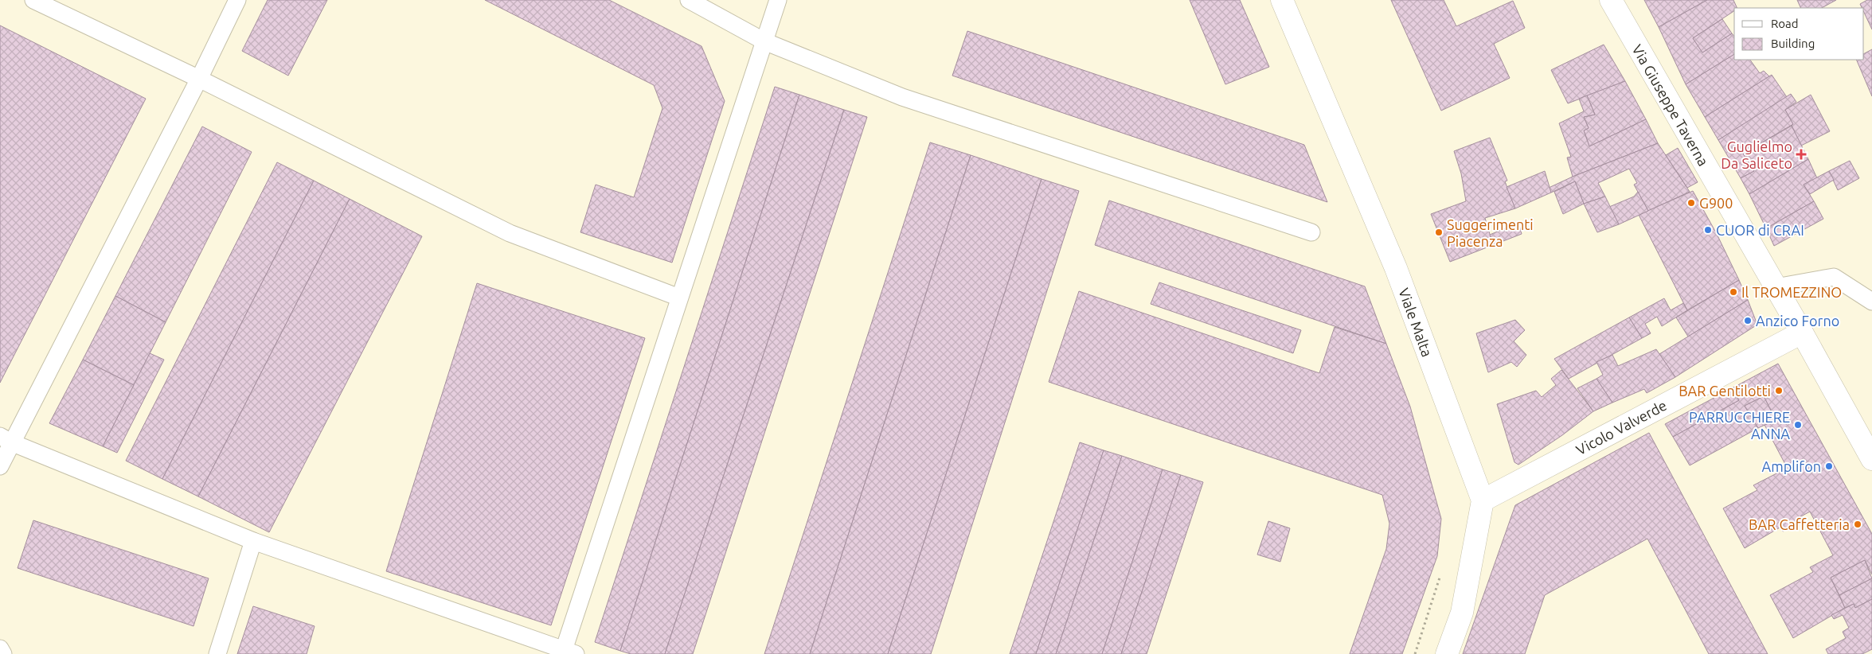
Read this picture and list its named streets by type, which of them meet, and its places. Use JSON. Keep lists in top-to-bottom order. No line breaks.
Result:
{"streets":{"street":["Via Giuseppe Taverna","Viale Malta","Vicolo Valverde"]},"crossings":[["Via Giuseppe Taverna","Vicolo Valverde"],["Viale Malta","Vicolo Valverde"]],"places":{"health":["Guglielmo Da Saliceto"],"other":["G900","CUOR di CRAI","Suggerimenti Piacenza","Il TROMEZZINO","Anzico Forno","BAR Gentilotti","PARRUCCHIERE ANNA","Amplifon","BAR Caffetteria"]},"legend":["Road","Building"]}
